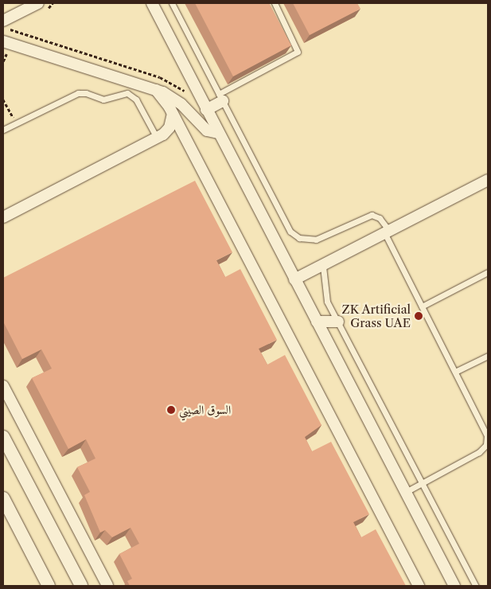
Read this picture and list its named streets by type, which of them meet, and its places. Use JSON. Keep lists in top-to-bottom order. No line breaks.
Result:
{"places":["ZK Artificial Grass UAE","السوق الصيني"]}
